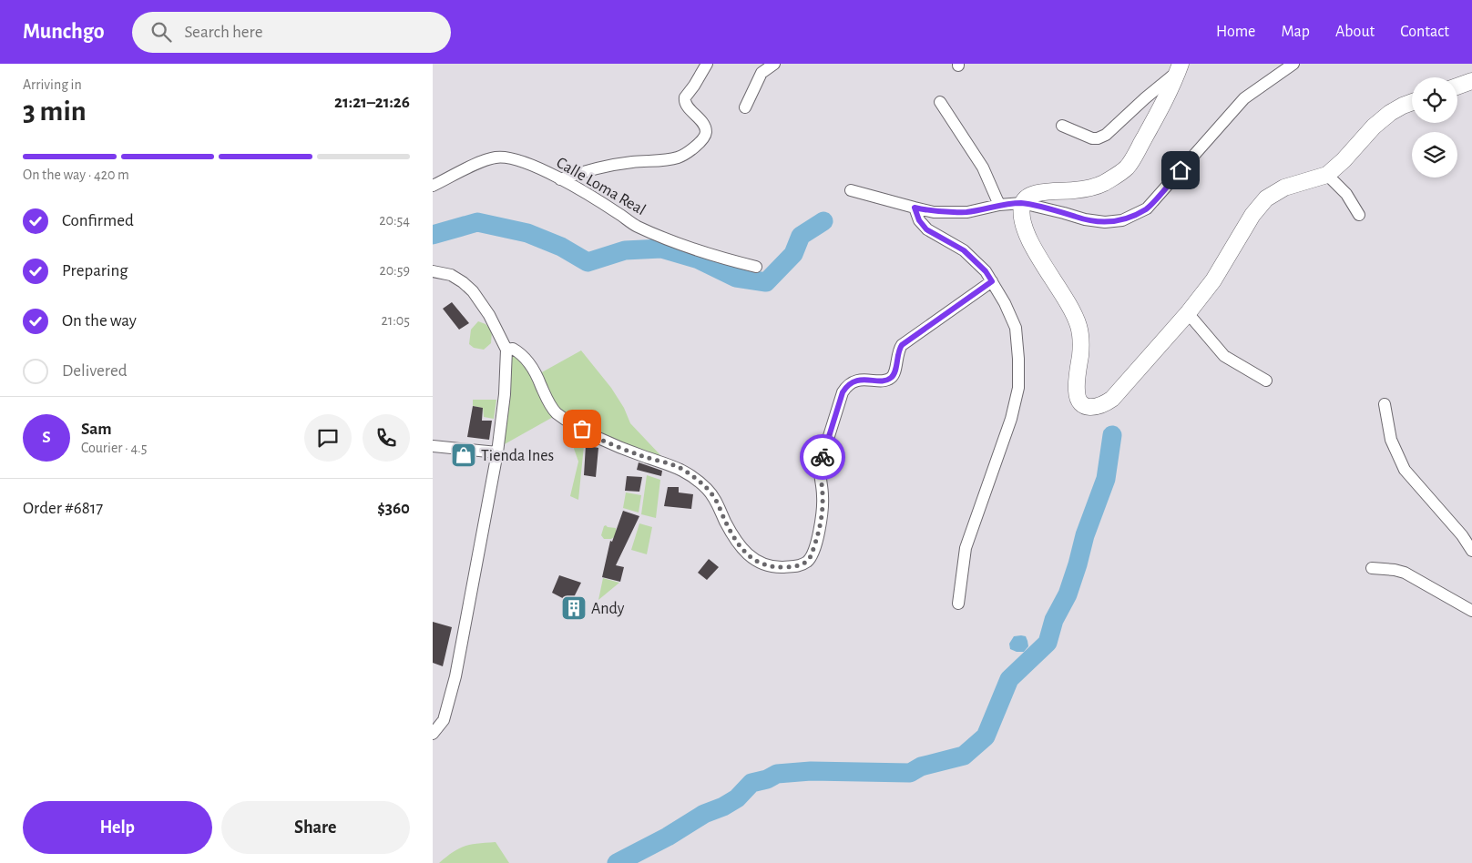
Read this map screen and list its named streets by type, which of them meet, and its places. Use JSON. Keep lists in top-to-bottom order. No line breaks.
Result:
{"streets":{"street":["Calle Loma Real"]},"places":{"shop":["Tienda Ines"],"building":["Andy"]},"page":{"header":"Munchgo","search":"Search here","nav":["Home","Map","About","Contact"],"heading":["3 min","Arriving in","21:21–21:26"],"panel":["Sam","Courier · 4.5","Order #6817","$360"],"bar":"On the way · 420 m","list":[["Confirmed","20:54"],["Preparing","20:59"],["On the way","21:05"],"Delivered"],"round":"S","buttons":["Help","Share"]}}
